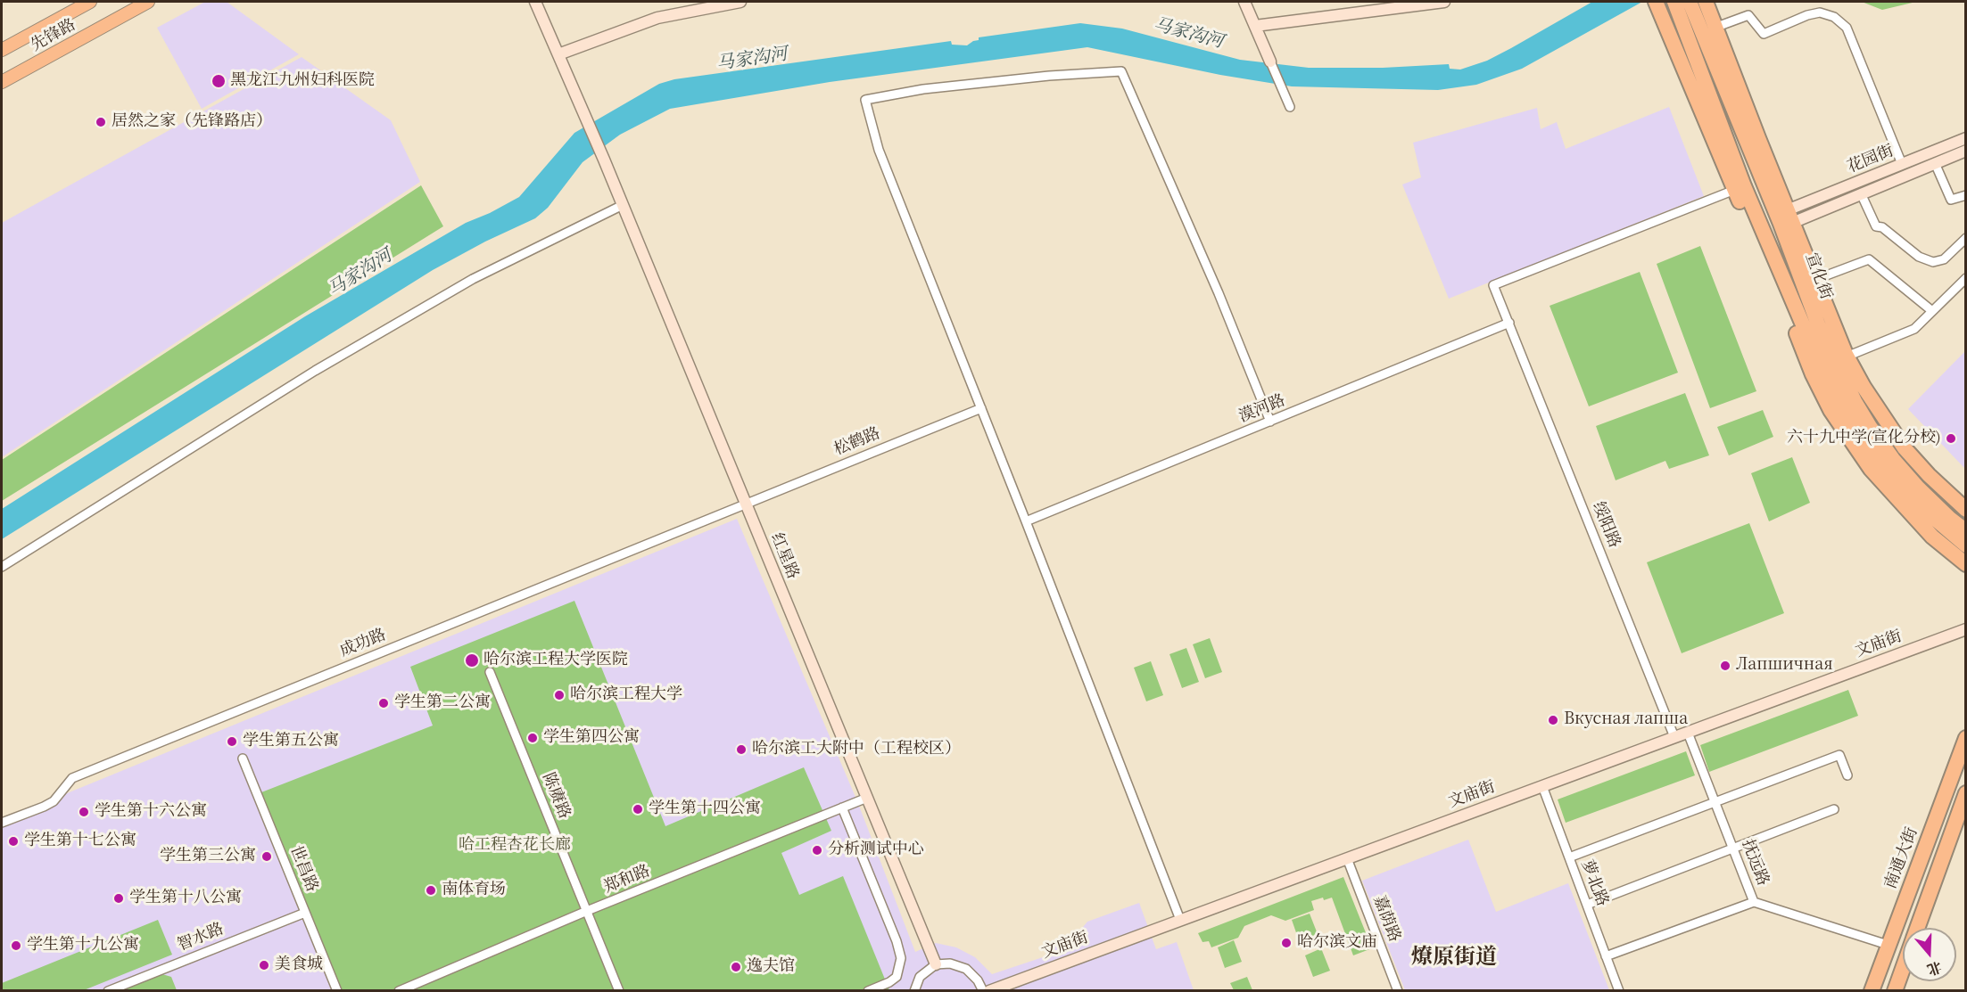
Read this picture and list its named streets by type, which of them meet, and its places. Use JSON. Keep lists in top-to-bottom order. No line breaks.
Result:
{"streets":{"highway":["宣化街","南通大街"],"main road":["先锋路","花园街","红星路","文庙街"],"street":["漠河路","松鹤路","绥阳路","成功路","陈赓路","抚远路","世昌路","郑和路","萝北路","嘉荫路","智水路"]},"crossings":[["花园街","宣化街"],["漠河路","绥阳路"],["松鹤路","红星路"],["松鹤路","成功路"],["绥阳路","文庙街"],["红星路","成功路"],["红星路","郑和路"],["文庙街","抚远路"],["文庙街","萝北路"],["文庙街","嘉荫路"],["陈赓路","郑和路"],["南通大街","抚远路"],["世昌路","智水路"]],"districts":["燎原街道"],"water":["马家沟河"],"parks":["哈工程杏花长廊"],"places":["黑龙江九州妇科医院","居然之家（先锋路店）","六十九中学(宣化分校)","哈尔滨工程大学医院","Лапшичная","哈尔滨工程大学","学生第二公寓","Вкусная лапша","学生第四公寓","学生第五公寓","哈尔滨工大附中（工程校区）","学生第十四公寓","学生第十六公寓","学生第十七公寓","分析测试中心","学生第三公寓","南体育场","学生第十八公寓","哈尔滨文庙","学生第十九公寓","美食城","逸夫馆"],"north":"bottom"}
